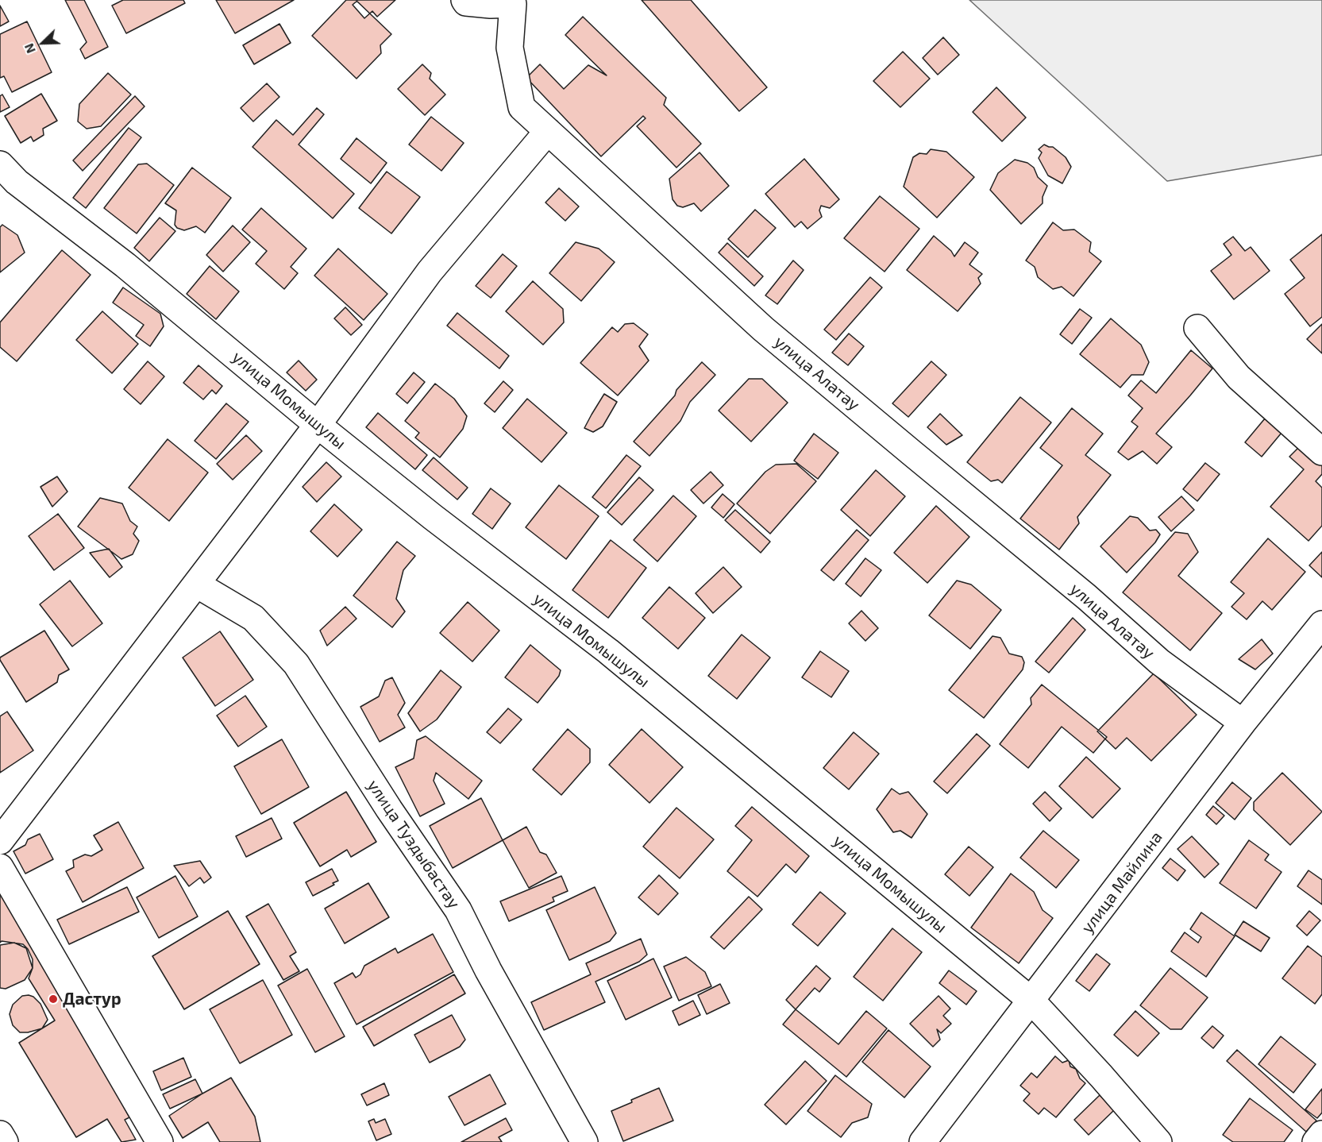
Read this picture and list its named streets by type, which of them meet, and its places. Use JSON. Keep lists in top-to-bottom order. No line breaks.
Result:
{"streets":{"street":["улица Алатау","улица Момышулы","улица Туздыбастау","улица Майлина"]},"crossings":[["улица Алатау","улица Майлина"],["улица Момышулы","улица Майлина"]],"places":["Дастур"],"north":"bottom left"}
